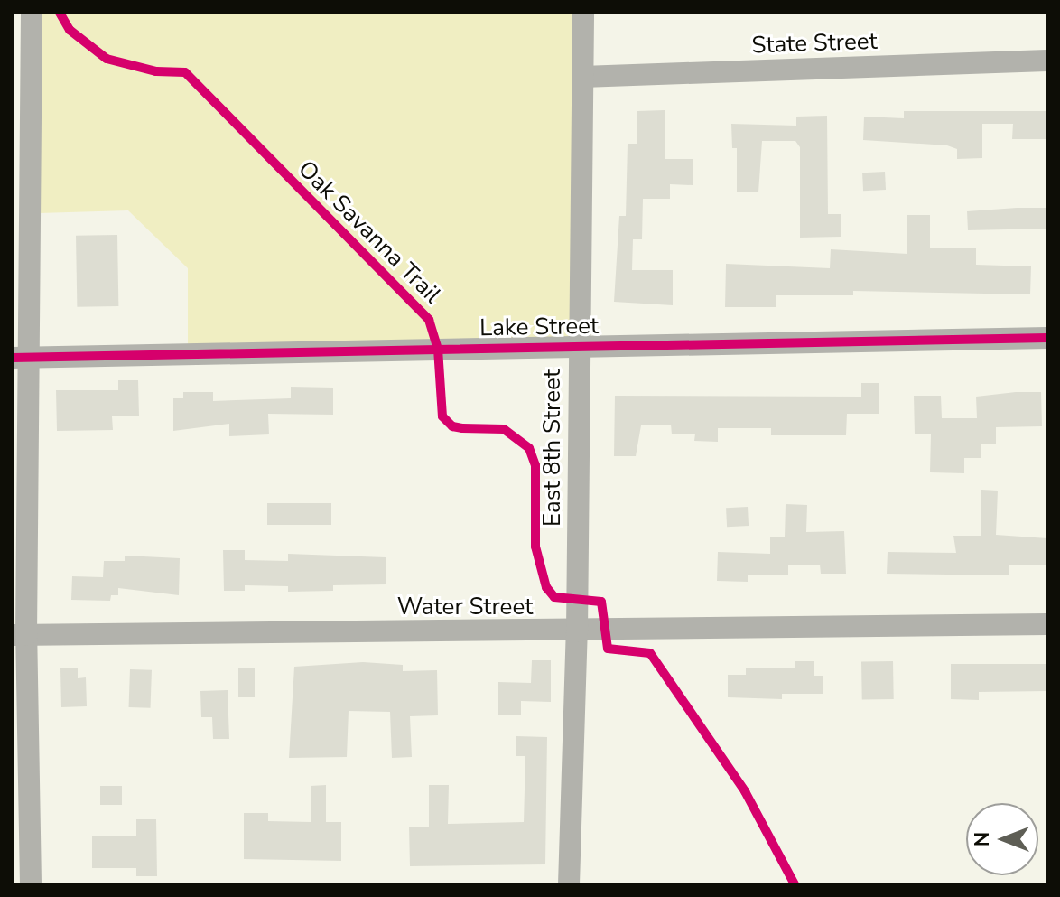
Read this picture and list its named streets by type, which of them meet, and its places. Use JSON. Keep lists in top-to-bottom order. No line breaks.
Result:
{"streets":{"street":["State Street","Lake Street","East 8th Street","Water Street"],"cycle path":["Oak Savanna Trail"]},"crossings":[["State Street","East 8th Street"],["Lake Street","East 8th Street"],["East 8th Street","Water Street"]],"north":"left"}
